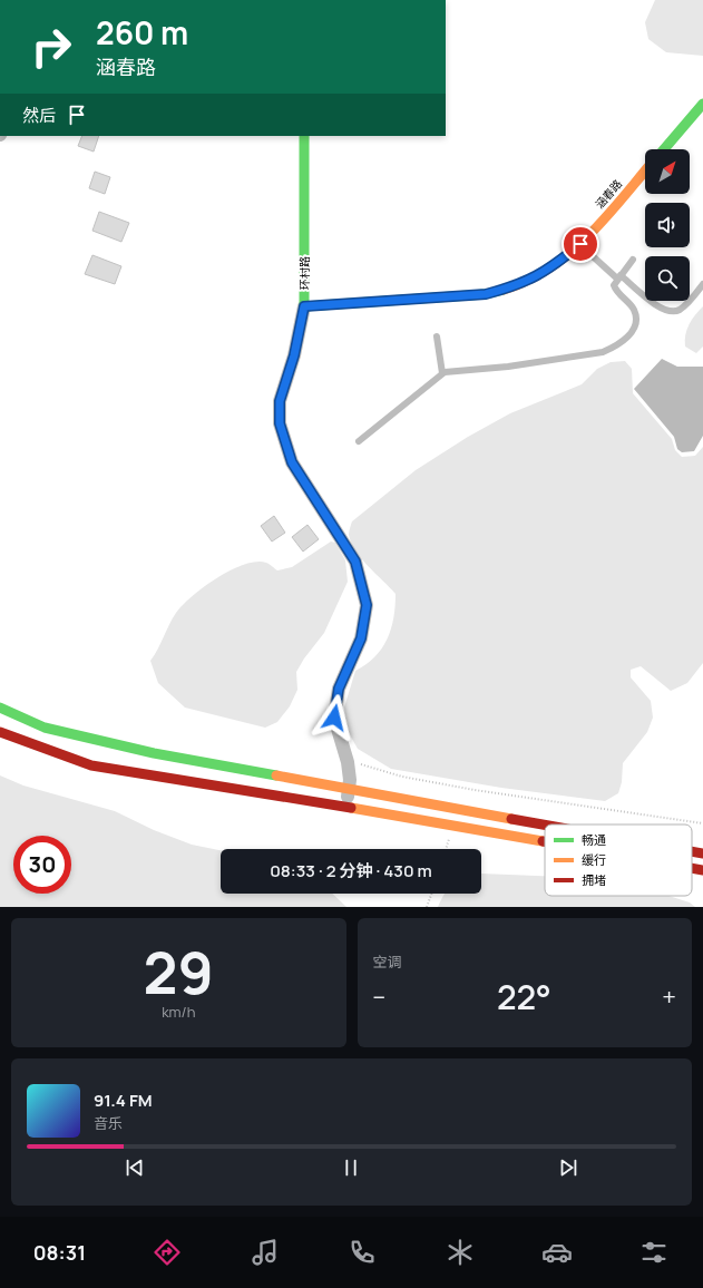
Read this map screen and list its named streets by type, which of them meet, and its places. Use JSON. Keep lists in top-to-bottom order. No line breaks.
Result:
{"streets":{"main road":["涵春路","环村路"]},"crossings":[["涵春路","环村路"]],"legend":["畅通","缓行","拥堵"],"north":"top right","page":{"turn":["260 m","涵春路"],"then":"然后","limit":"30","trip":"08:33 · 2 分钟 · 430 m","tile":[["29","km/h"],"空调"],"heat":["−","22°","+"],"song":["91.4 FM","音乐"],"tabs":"08:31"}}
